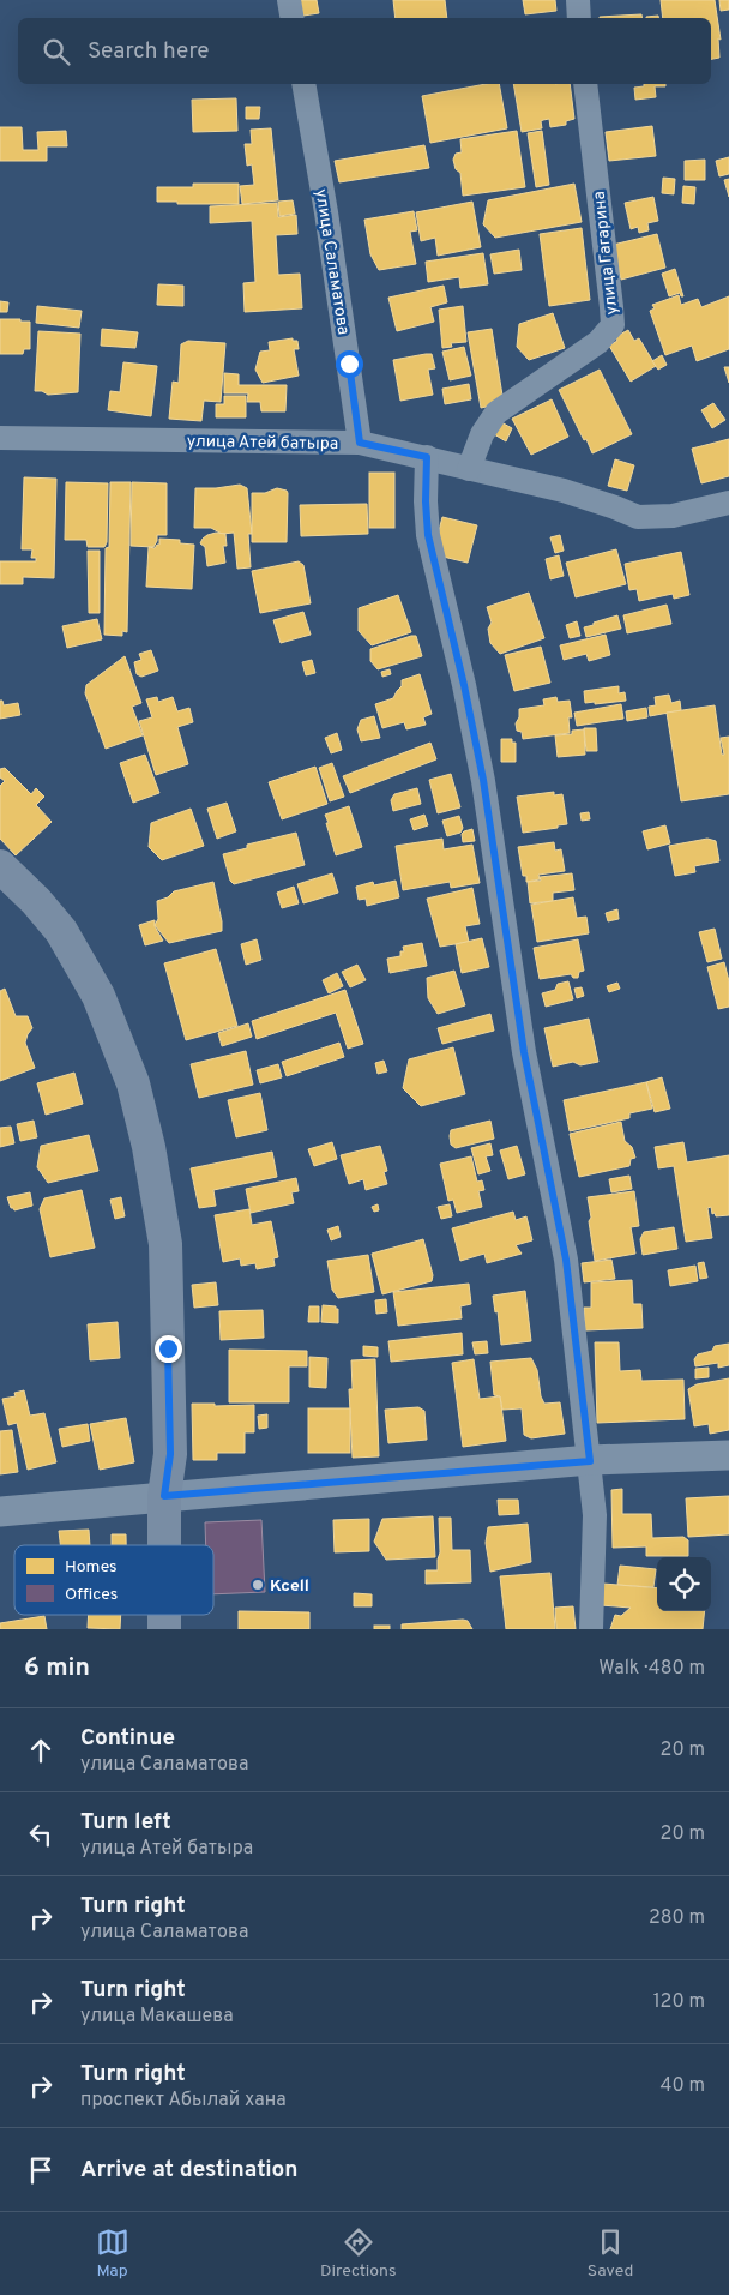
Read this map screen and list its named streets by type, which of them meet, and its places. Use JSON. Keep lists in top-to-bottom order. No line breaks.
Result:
{"streets":{"street":["улица Гагарина","улица Саламатова","улица Атей батыра"]},"crossings":[["улица Гагарина","улица Атей батыра"],["улица Саламатова","улица Атей батыра"]],"places":["Kcell"],"legend":["Homes","Offices"],"page":{"search":"Search here","heading":["6 min","Walk · 480 m"],"list":[["Continue","улица Саламатова","20 m"],["Turn left","улица Атей батыра","20 m"],["Turn right","улица Саламатова","280 m"],["Turn right","улица Макашева","120 m"],["Turn right","проспект Абылай хана","40 m"],"Arrive at destination"],"nav":["Map","Directions","Saved"]}}
